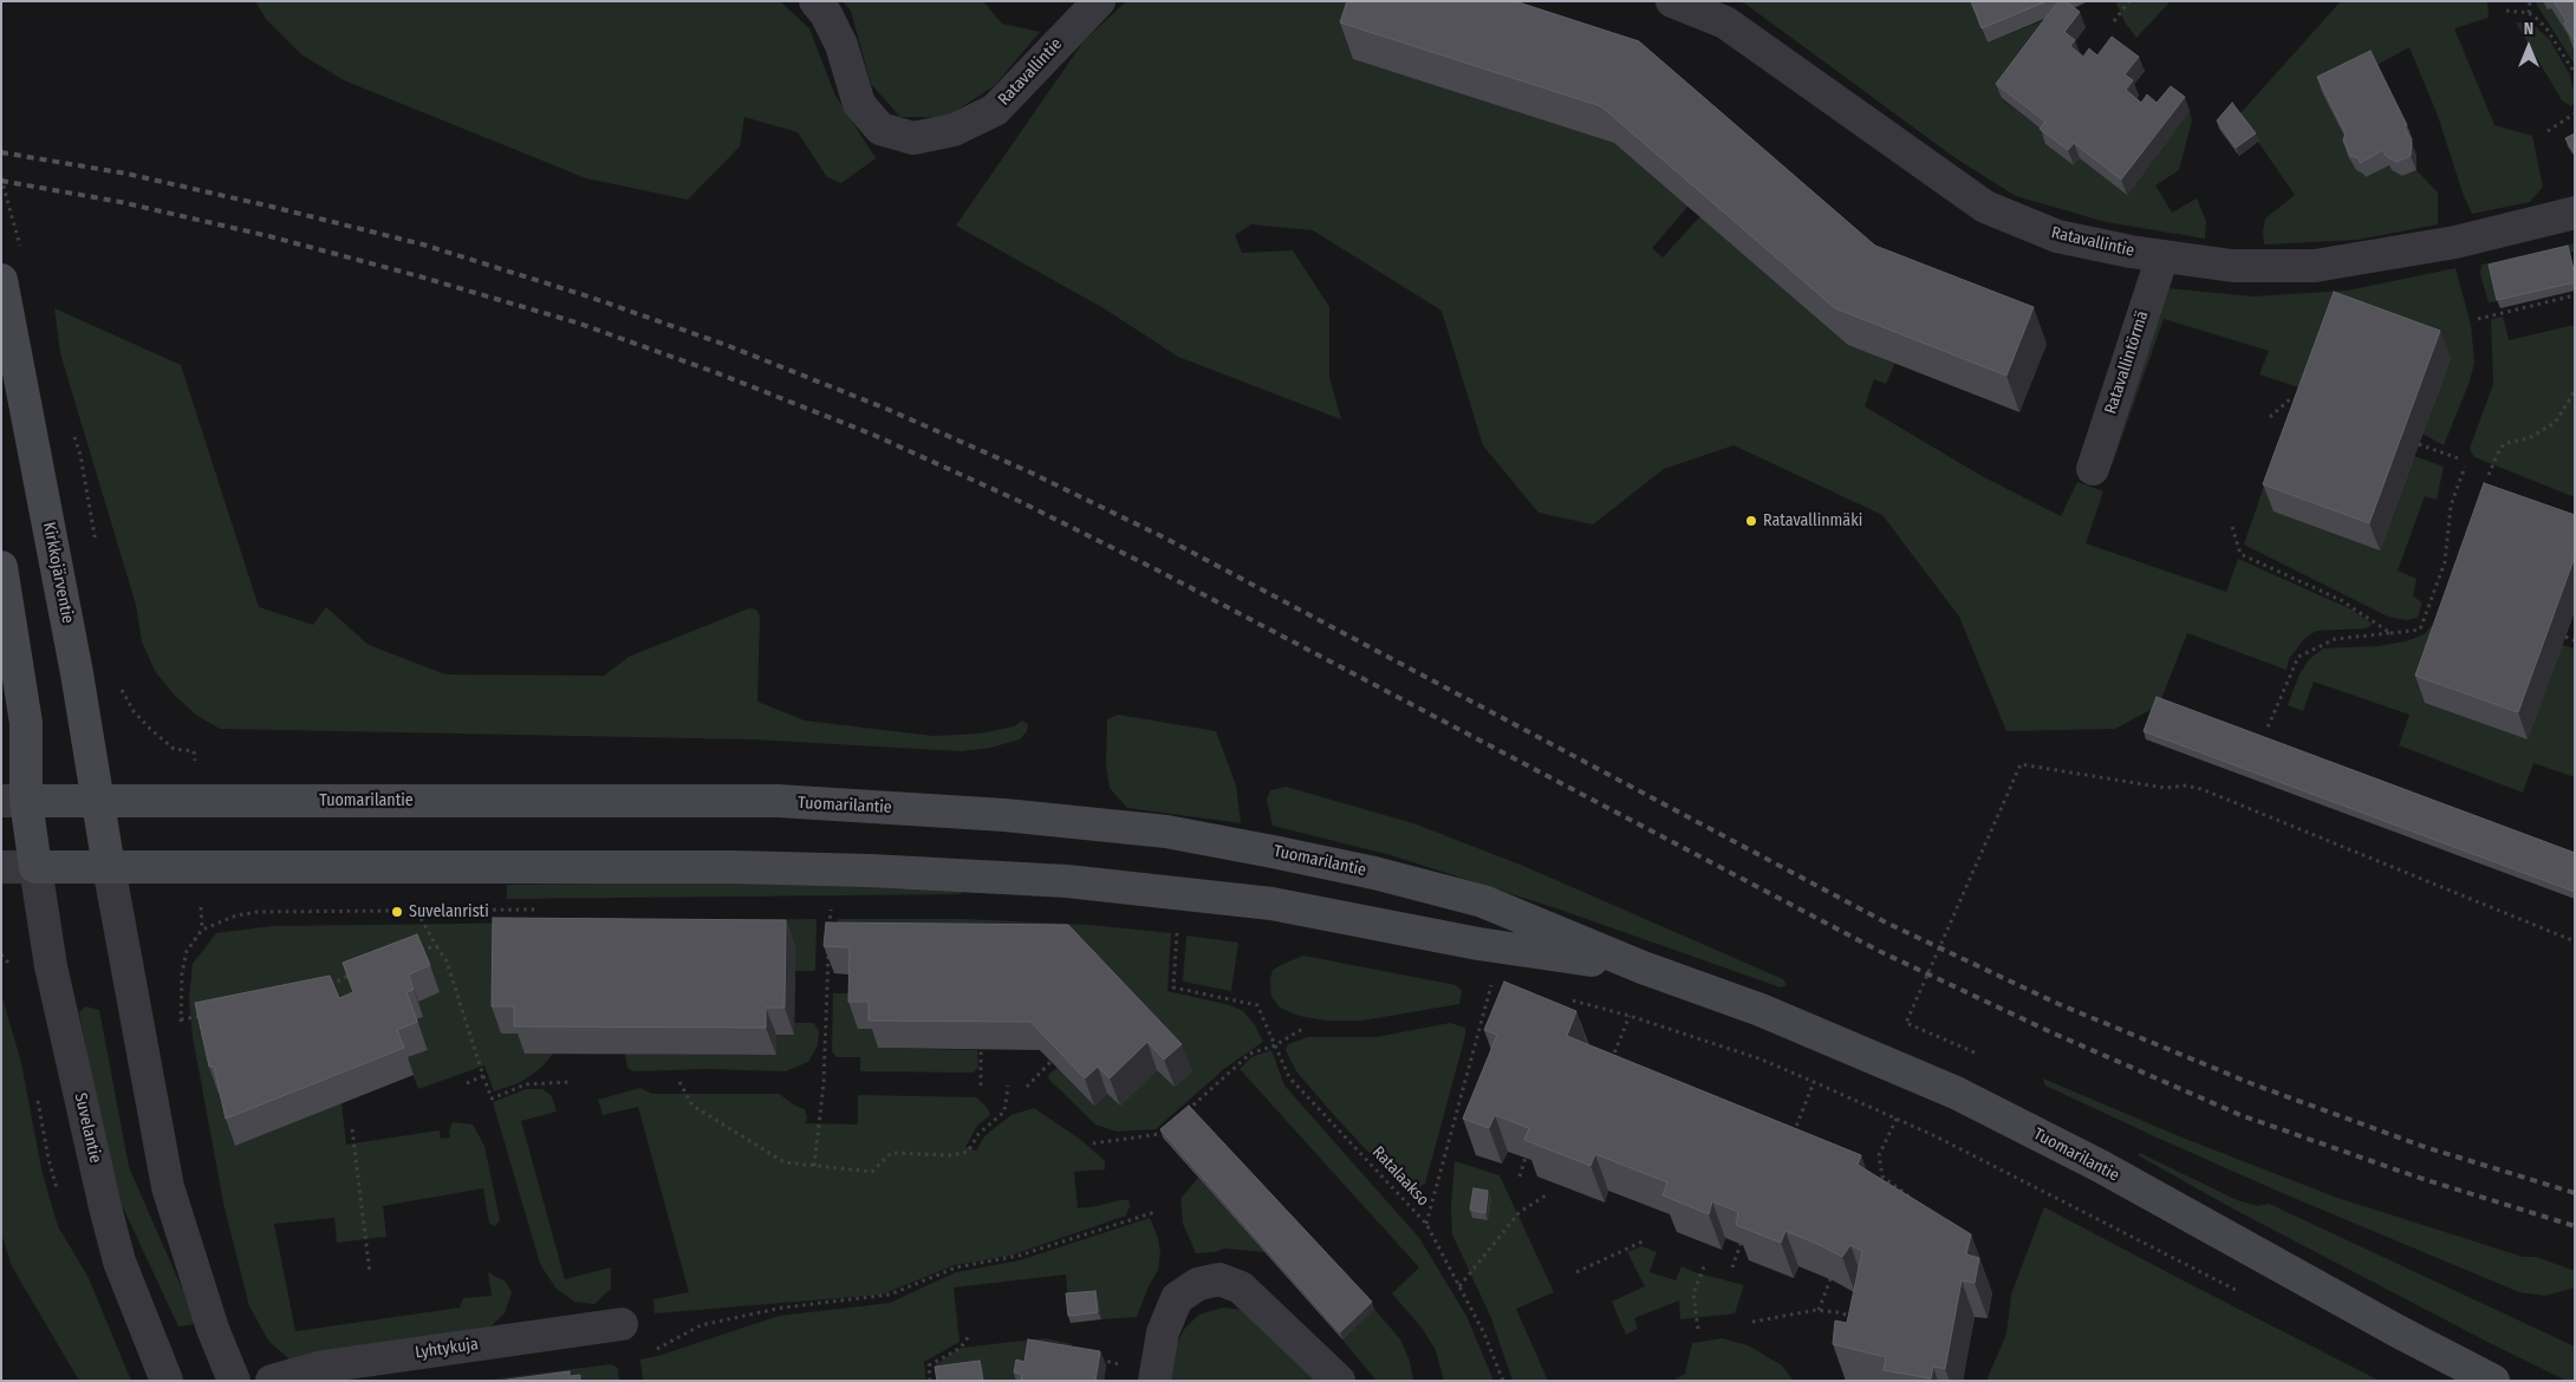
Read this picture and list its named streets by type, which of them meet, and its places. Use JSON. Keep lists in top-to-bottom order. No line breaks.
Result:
{"streets":{"main road":["Kirkkojärventie","Tuomarilantie"],"street":["Ratavallintie","Ratavallintörmä","Suvelantie","Lyhtykuja"],"path":["Ratalaakso"]},"crossings":[["Ratavallintie","Ratavallintörmä"],["Kirkkojärventie","Tuomarilantie"],["Tuomarilantie","Suvelantie"]],"places":["Ratavallinmäki","Suvelanristi"],"north":"top"}
